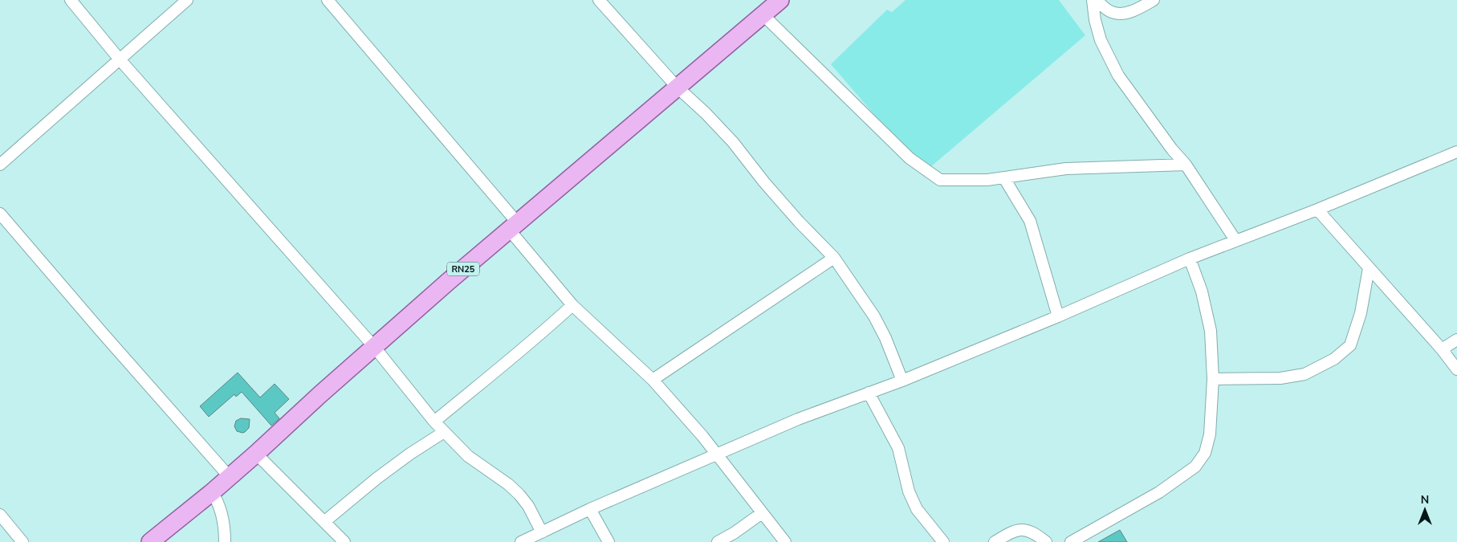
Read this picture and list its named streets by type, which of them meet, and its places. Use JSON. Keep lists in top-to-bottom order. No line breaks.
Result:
{"streets":{"main road":["RN25"]},"north":"top"}
